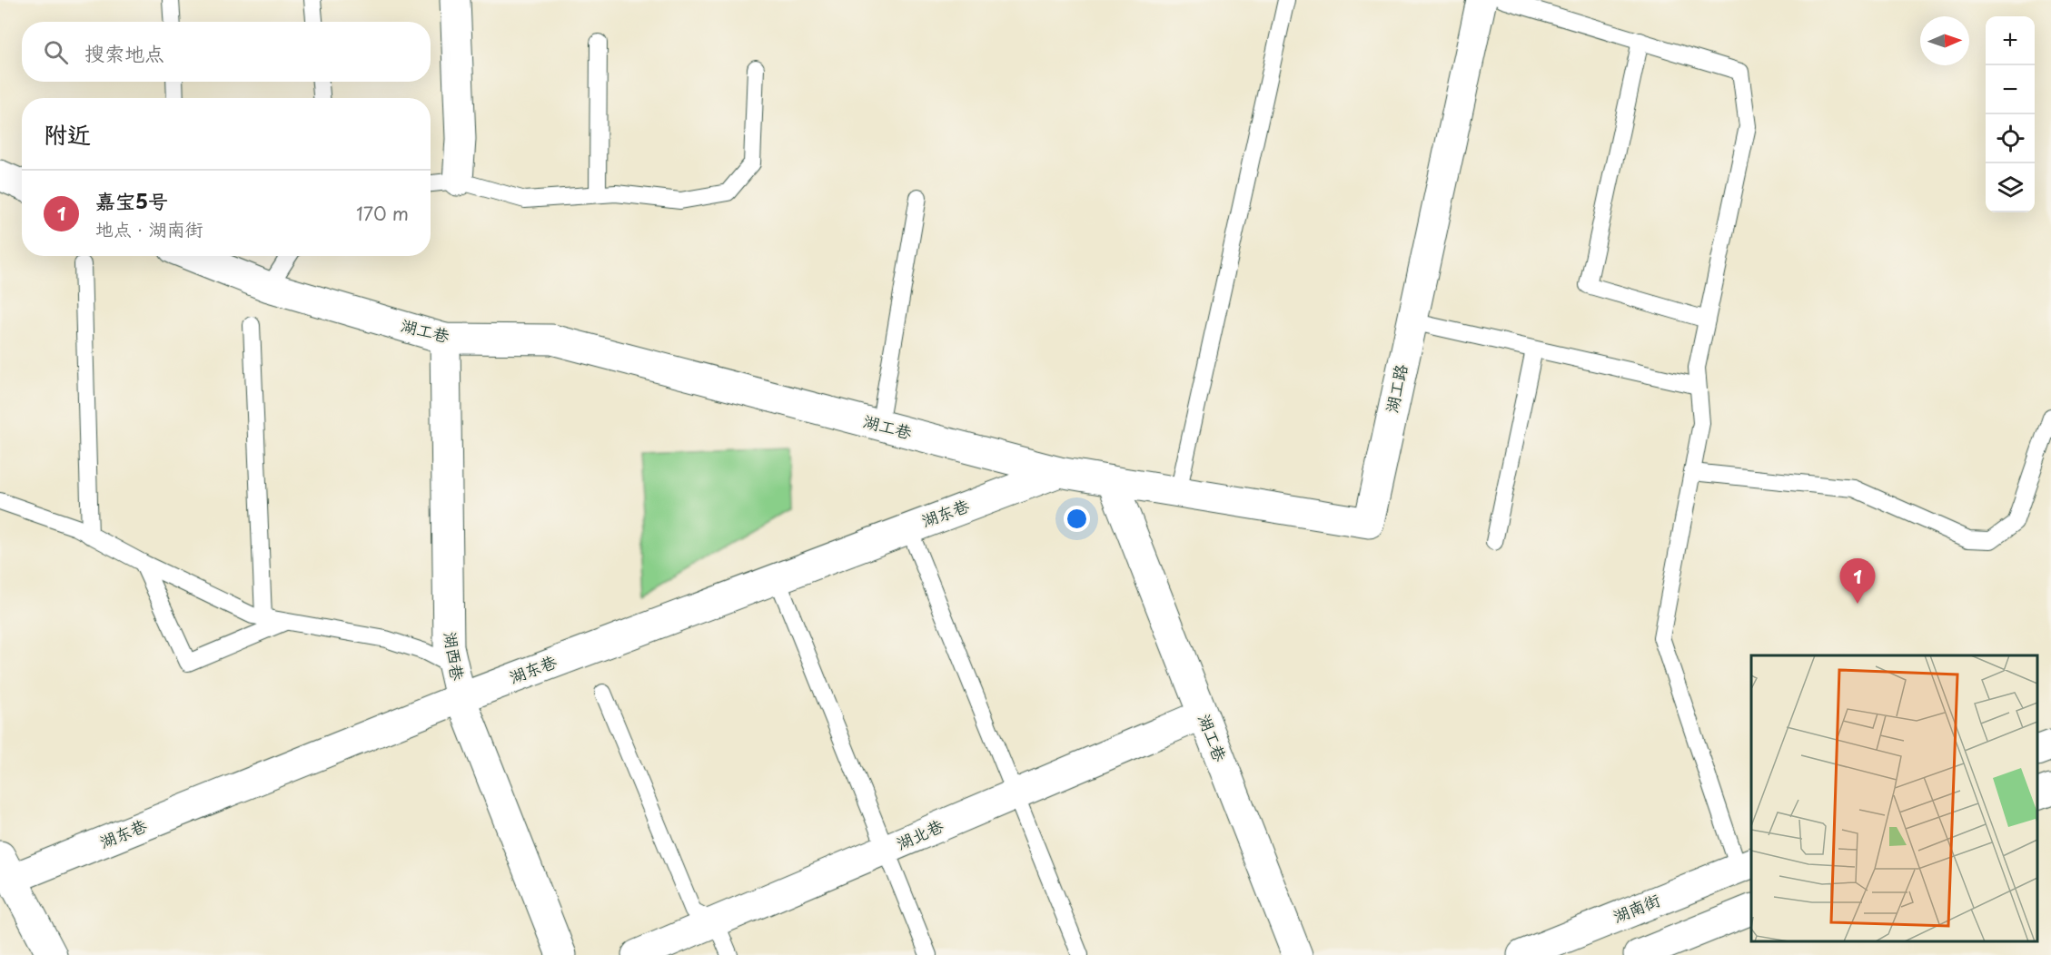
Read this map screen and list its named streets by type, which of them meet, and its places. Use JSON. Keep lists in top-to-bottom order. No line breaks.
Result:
{"streets":{"street":["湖工巷","湖工路","湖东巷","湖西巷","湖北巷","湖南街"]},"crossings":[["湖工巷","湖工路"],["湖工巷","湖东巷"],["湖工巷","湖西巷"],["湖工巷","湖北巷"],["湖东巷","湖西巷"]],"north":"right","page":{"map_buttons":["+","−"],"search":"搜索地点","heading":"附近","list":[{"mark":"1","name":"嘉宝5号","note":"地点 · 湖南街","value":"170 m"}],"pins":"1"}}
